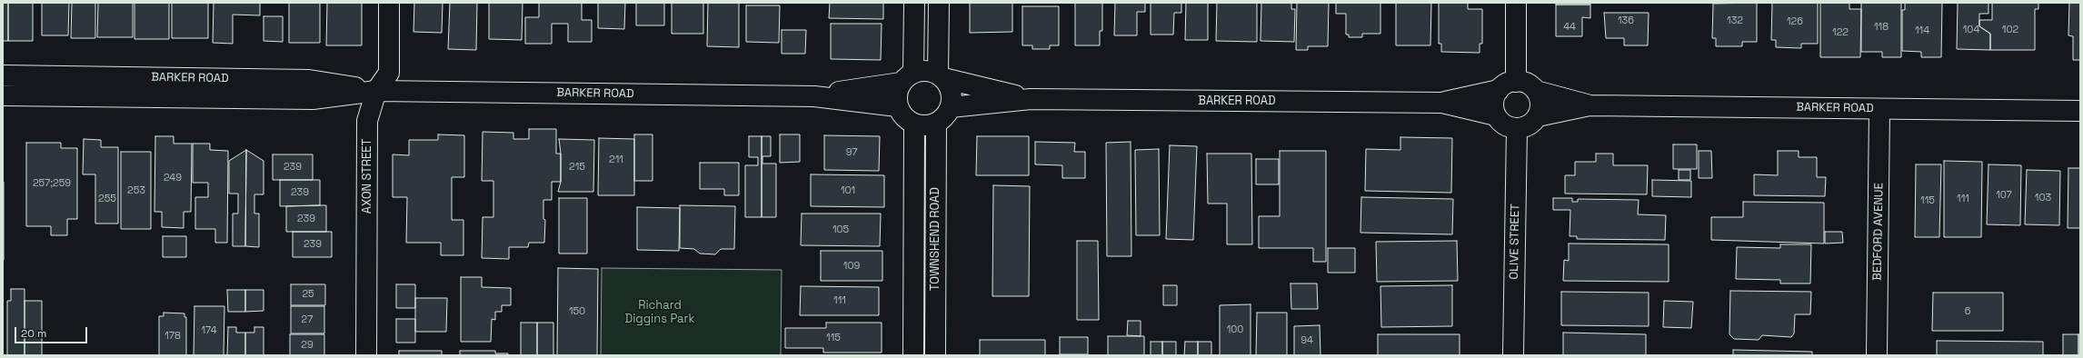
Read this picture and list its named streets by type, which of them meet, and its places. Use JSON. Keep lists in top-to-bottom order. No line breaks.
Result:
{"streets":{"street":["BARKER ROAD","AXON STREET","BEDFORD AVENUE","TOWNSHEND ROAD","OLIVE STREET"]},"crossings":[["BARKER ROAD","AXON STREET"],["BARKER ROAD","BEDFORD AVENUE"],["BARKER ROAD","TOWNSHEND ROAD"],["BARKER ROAD","OLIVE STREET"]],"parks":["Richard Diggins Park"],"house_numbers":["136","132","126","44","118","104","102","114","122","97","211","239","215","249","257;259","253","101","239","107","103","255","111","115","239","105","239","109","25","111","150","6","27","100","174","178","115","94","29"],"scale_bar":"20 m"}
